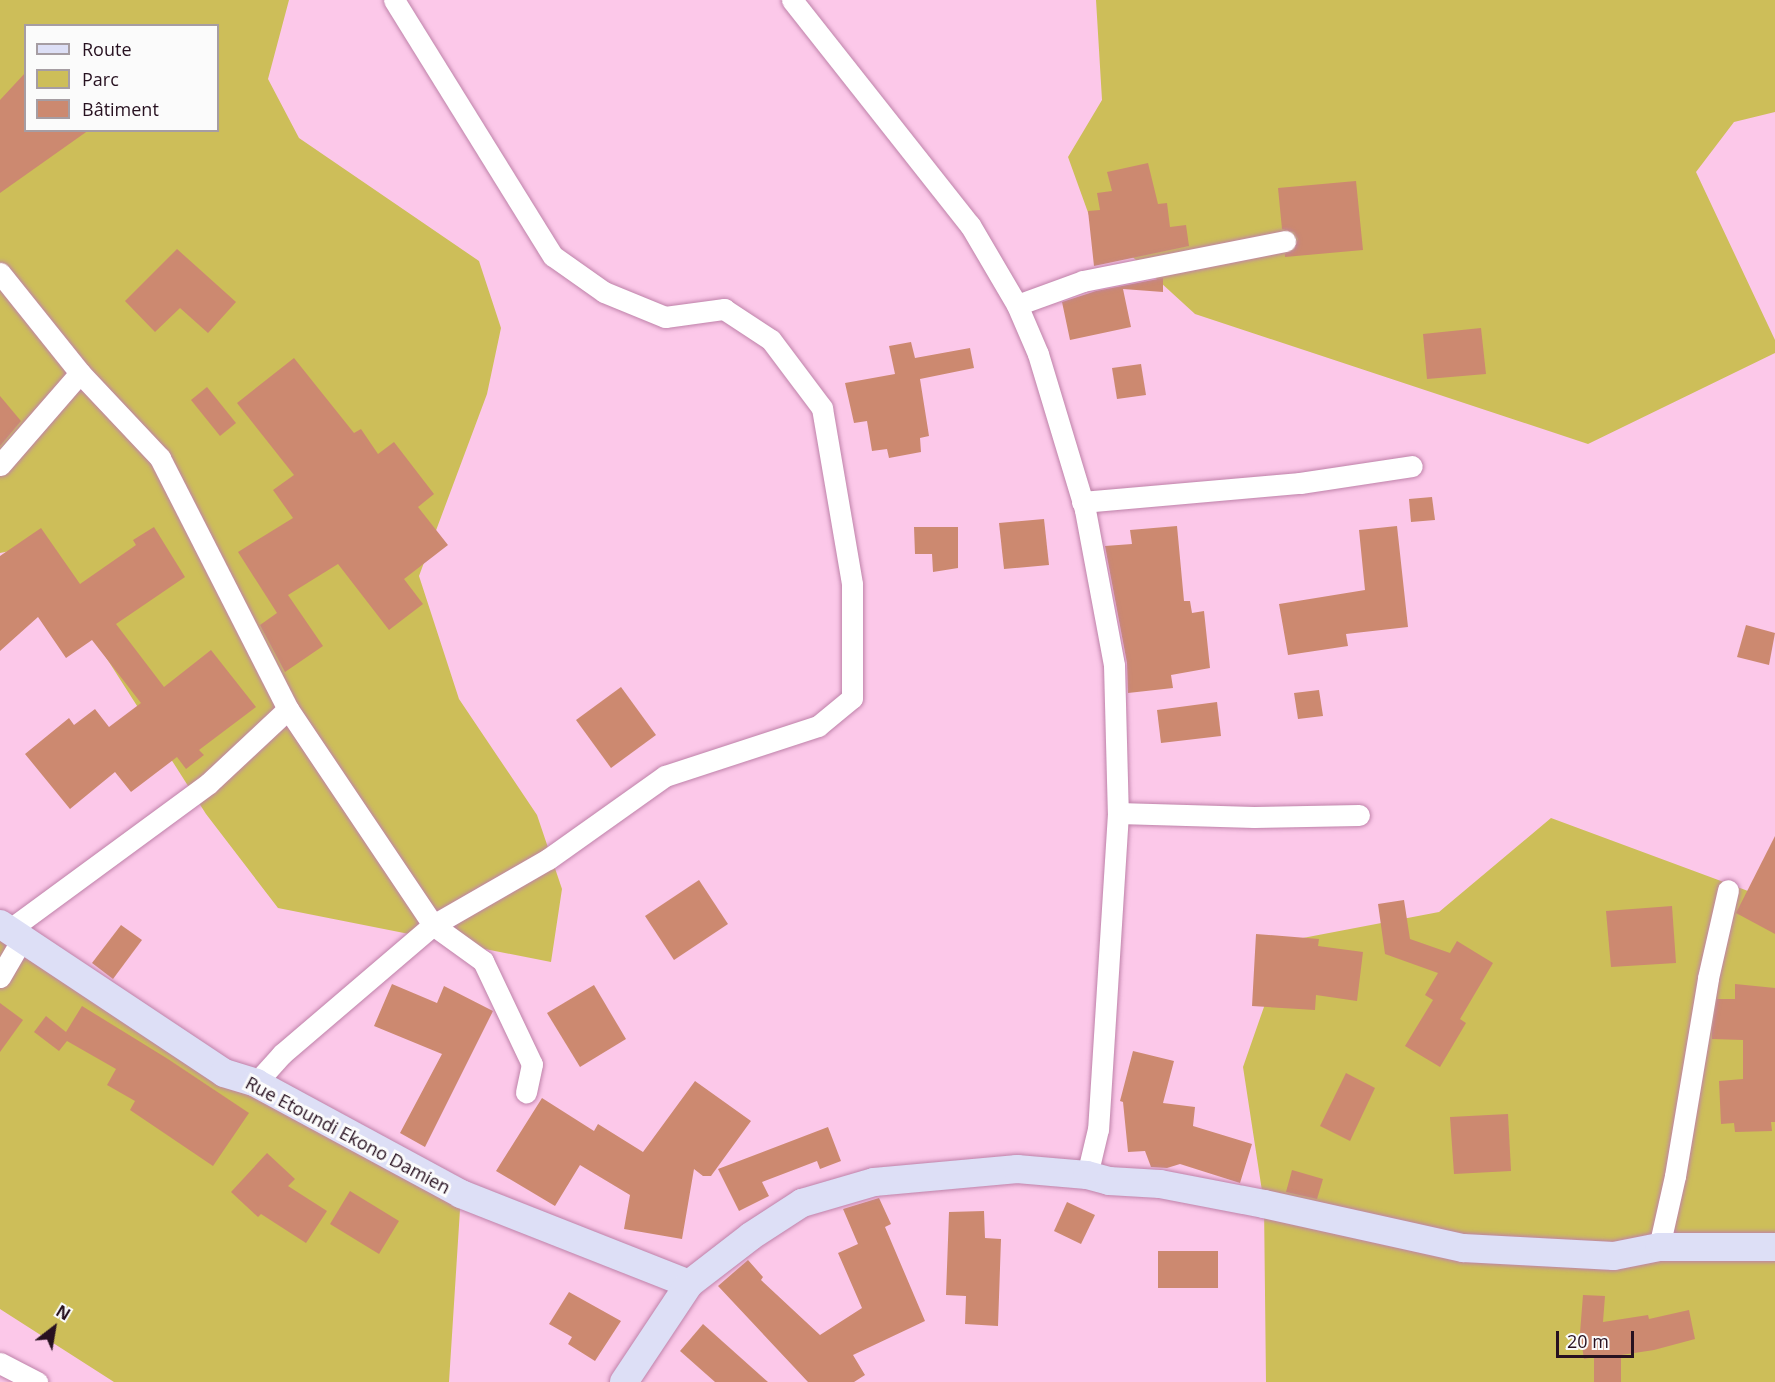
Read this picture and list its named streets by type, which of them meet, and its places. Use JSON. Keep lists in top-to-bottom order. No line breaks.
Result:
{"streets":{"street":["Rue Etoundi Ekono Damien"]},"legend":["Route","Parc","Bâtiment"],"scale_bar":"20 m","north":"top right"}
